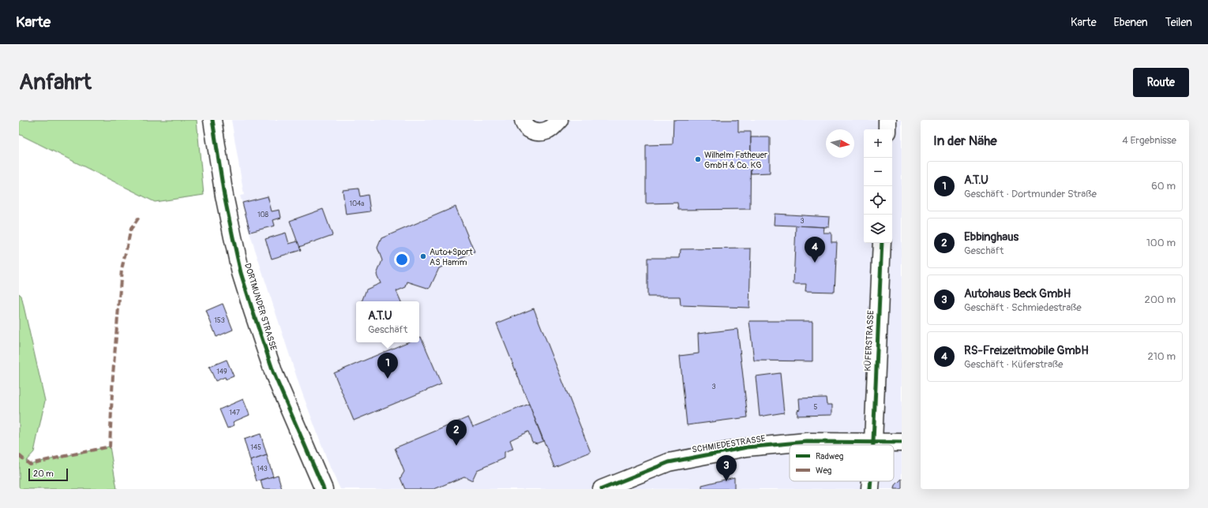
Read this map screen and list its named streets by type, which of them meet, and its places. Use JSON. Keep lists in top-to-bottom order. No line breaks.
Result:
{"streets":{"street":["DORTMUNDER STRASSE","KÜFERSTRASSE","SCHMIEDESTRASSE"]},"crossings":[["KÜFERSTRASSE","SCHMIEDESTRASSE"]],"places":["Wilhelm Fatheuer GmbH & Co. KG","Auto+Sport AS Hamm"],"house_numbers":["104a","108","3","153","149","3","5","147","145","143"],"legend":["Radweg","Weg"],"scale_bar":"20 m","north":"right","page":{"header":"Karte","nav":["Karte","Ebenen","Teilen"],"buttons":"Route","title":"Anfahrt","heading":["In der Nähe","4 Ergebnisse"],"map_buttons":["+","−"],"list":[{"mark":"1","name":"A.T.U","note":"Geschäft · Dortmunder Straße","value":"60 m"},{"mark":"2","name":"Ebbinghaus","note":"Geschäft","value":"100 m"},{"mark":"3","name":"Autohaus Beck GmbH","note":"Geschäft · Schmiedestraße","value":"200 m"},{"mark":"4","name":"RS-Freizeitmobile GmbH","note":"Geschäft · Küferstraße","value":"210 m"}],"pins":["4","1","2","3"],"popup":["A.T.U","Geschäft"],"scale":"20 m"}}
